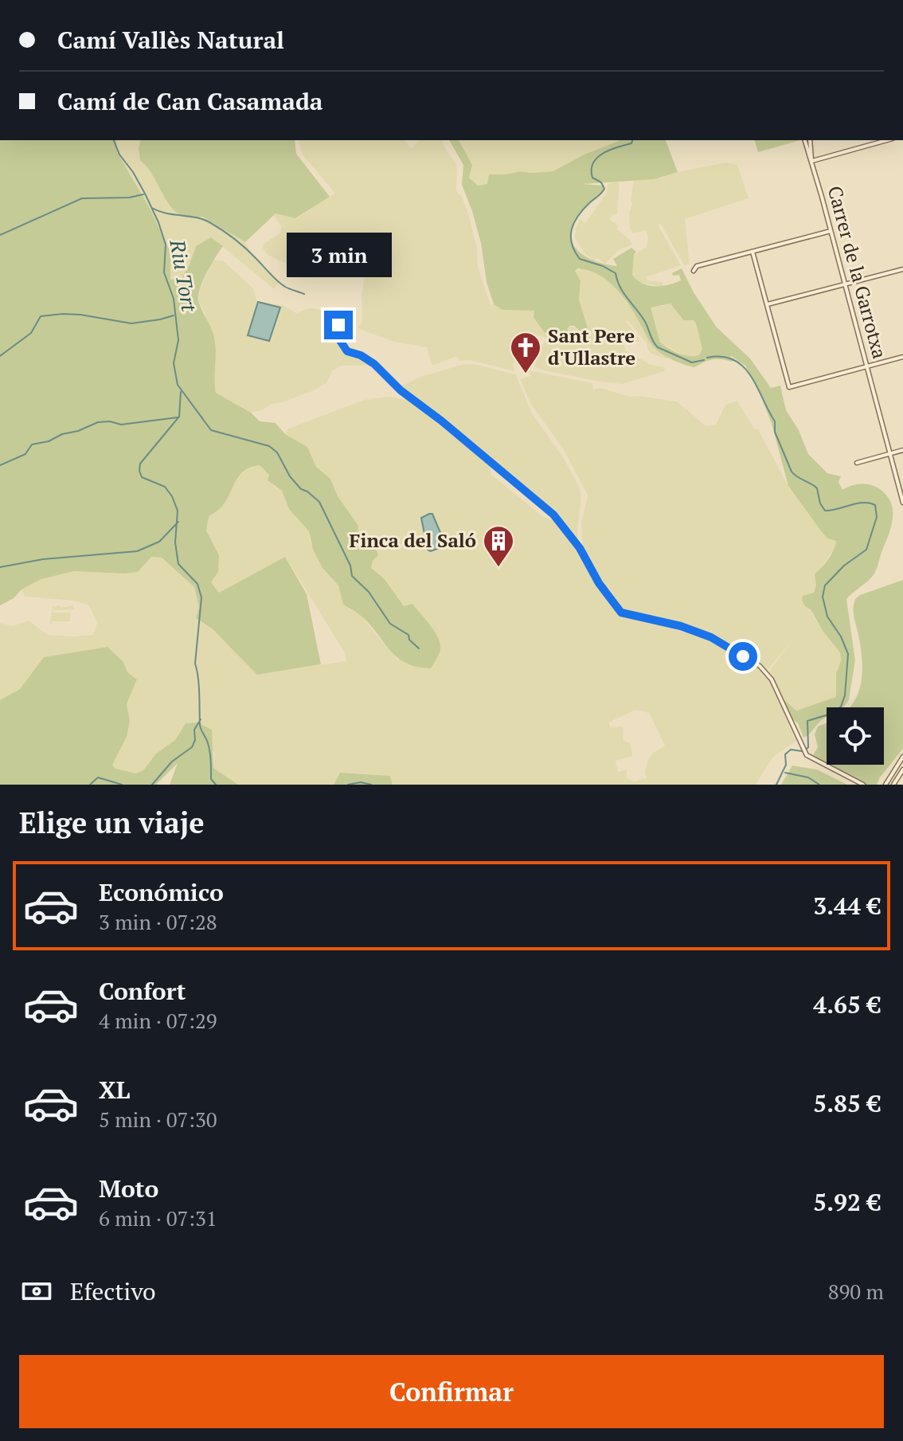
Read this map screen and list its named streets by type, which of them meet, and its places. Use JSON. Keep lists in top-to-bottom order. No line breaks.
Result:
{"streets":{"street":["Carrer de la Garrotxa"]},"water":["Riu Tort"],"places":{"church":["Sant Pere d'Ullastre"],"building":["Finca del Saló"]},"page":{"banner":["Camí Vallès Natural","Camí de Can Casamada"],"bubble":"3 min","heading":"Elige un viaje","list":[{"name":"Económico","note":"3 min · 07:28","value":"3.44 €"},{"name":"Confort","note":"4 min · 07:29","value":"4.65 €"},{"name":"XL","note":"5 min · 07:30","value":"5.85 €"},{"name":"Moto","note":"6 min · 07:31","value":"5.92 €"}],"pay":["Efectivo","890 m"],"buttons":"Confirmar"}}
